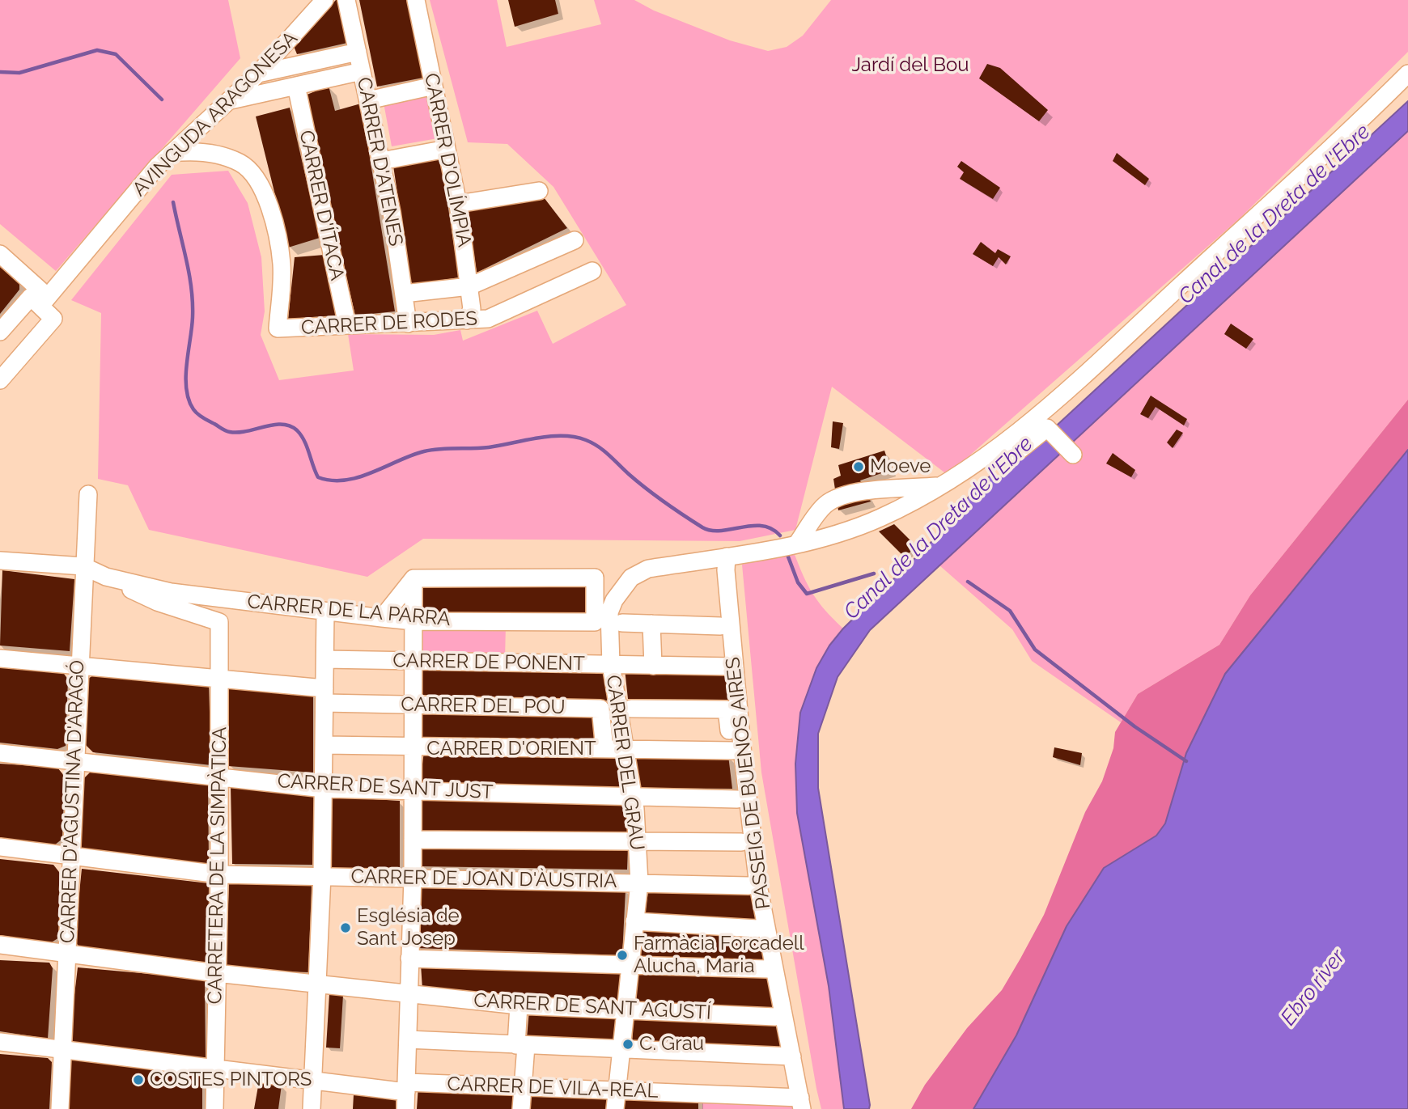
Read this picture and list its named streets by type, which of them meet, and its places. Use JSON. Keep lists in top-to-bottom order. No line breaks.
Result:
{"streets":{"street":["AVINGUDA ARAGONESA","CARRER D'OLÍMPIA","CARRER D'ATENES","CARRER D'ÍTACA","CARRER DE RODES","CARRER DE LA PARRA","CARRER DE PONENT","CARRER DEL POU","CARRER D'ORIENT","CARRER DEL GRAU","PASSEIG DE BUENOS AIRES","CARRER DE SANT JUST","CARRER D'AGUSTINA D'ARAGÓ","CARRETERA DE LA SIMPÀTICA","CARRER DE JOAN D'ÀUSTRIA","CARRER DE SANT AGUSTÍ","CARRER DE VILA-REAL"]},"crossings":[["AVINGUDA ARAGONESA","CARRER DE RODES"],["CARRER D'OLÍMPIA","CARRER DE RODES"],["CARRER D'ATENES","CARRER DE RODES"],["CARRER D'ÍTACA","CARRER DE RODES"],["CARRER DE LA PARRA","CARRER D'AGUSTINA D'ARAGÓ"],["CARRER DE LA PARRA","CARRETERA DE LA SIMPÀTICA"],["CARRER DE PONENT","CARRER DEL GRAU"],["CARRER DE PONENT","PASSEIG DE BUENOS AIRES"],["CARRER DEL POU","CARRER D'ORIENT"],["CARRER DEL POU","CARRER D'AGUSTINA D'ARAGÓ"],["CARRER DEL POU","CARRETERA DE LA SIMPÀTICA"],["CARRER D'ORIENT","CARRER DEL GRAU"],["CARRER D'ORIENT","PASSEIG DE BUENOS AIRES"],["CARRER DEL GRAU","PASSEIG DE BUENOS AIRES"],["CARRER DEL GRAU","CARRER DE SANT JUST"],["CARRER DEL GRAU","CARRER DE JOAN D'ÀUSTRIA"],["CARRER DEL GRAU","CARRER DE SANT AGUSTÍ"],["CARRER DEL GRAU","CARRER DE VILA-REAL"],["PASSEIG DE BUENOS AIRES","CARRER DE VILA-REAL"],["CARRER DE SANT JUST","CARRER D'AGUSTINA D'ARAGÓ"],["CARRER DE SANT JUST","CARRETERA DE LA SIMPÀTICA"],["CARRER D'AGUSTINA D'ARAGÓ","CARRER DE JOAN D'ÀUSTRIA"],["CARRER D'AGUSTINA D'ARAGÓ","CARRER DE SANT AGUSTÍ"],["CARRER D'AGUSTINA D'ARAGÓ","CARRER DE VILA-REAL"],["CARRETERA DE LA SIMPÀTICA","CARRER DE JOAN D'ÀUSTRIA"],["CARRETERA DE LA SIMPÀTICA","CARRER DE SANT AGUSTÍ"],["CARRETERA DE LA SIMPÀTICA","CARRER DE VILA-REAL"]],"water":["Canal de la Dreta de l'Ebre","Ebro river"],"parks":["Jardí del Bou"],"places":["Moeve","Església de Sant Josep","Farmàcia Forcadell Alucha, Maria","C. Grau","COSTES PINTORS"]}
